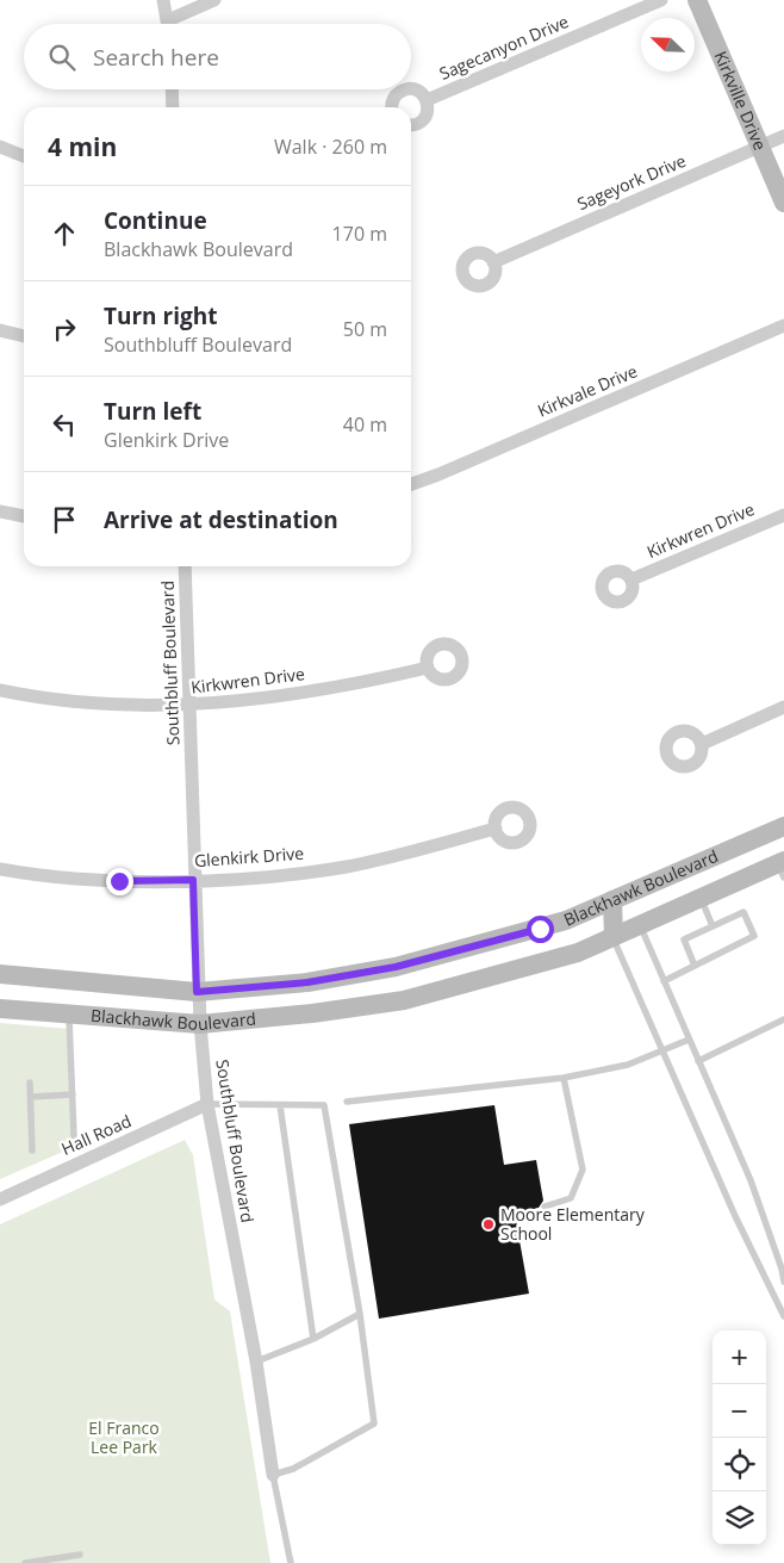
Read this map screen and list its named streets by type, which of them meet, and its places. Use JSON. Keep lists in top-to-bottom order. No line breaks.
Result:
{"streets":{"main road":["Kirkville Drive","Blackhawk Boulevard"],"street":["Sagecanyon Drive","Sageyork Drive","Kirkvale Drive","Kirkwren Drive","Southbluff Boulevard","Glenkirk Drive","Hall Road"]},"crossings":[["Kirkville Drive","Sageyork Drive"],["Kirkwren Drive","Southbluff Boulevard"],["Southbluff Boulevard","Glenkirk Drive"],["Southbluff Boulevard","Blackhawk Boulevard"],["Southbluff Boulevard","Hall Road"]],"parks":["El Franco Lee Park"],"places":["Moore Elementary School"],"north":"top left","page":{"search":"Search here","heading":["4 min","Walk · 260 m"],"list":[["Continue","Blackhawk Boulevard","170 m"],["Turn right","Southbluff Boulevard","50 m"],["Turn left","Glenkirk Drive","40 m"],"Arrive at destination"],"map_buttons":["+","−"]}}
